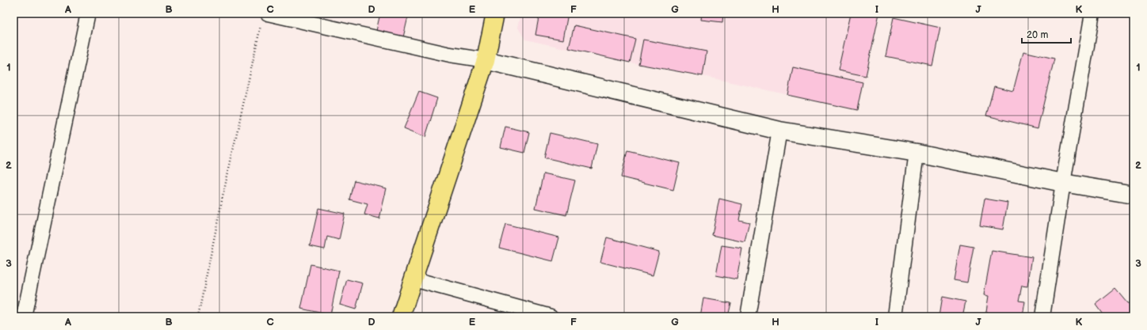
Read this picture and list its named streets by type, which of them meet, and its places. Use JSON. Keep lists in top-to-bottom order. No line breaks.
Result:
{"scale_bar":"20 m","grid":{"columns":["A","B","C","D","E","F","G","H","I","J","K"],"rows":["1","2","3"]}}
